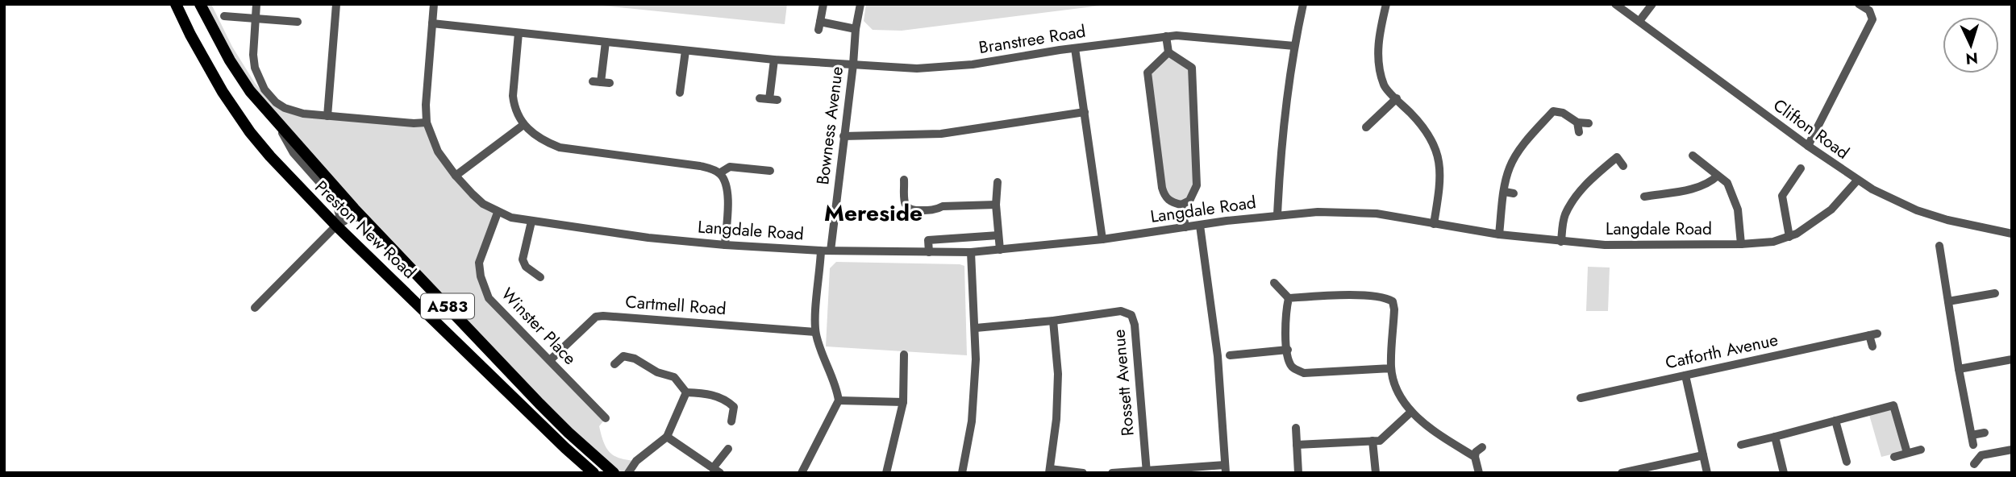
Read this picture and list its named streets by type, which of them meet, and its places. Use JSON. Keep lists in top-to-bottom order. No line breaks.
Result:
{"streets":{"highway":["Preston New Road","A583"],"street":["Branstree Road","Bowness Avenue","Clifton Road","Langdale Road","Cartmell Road","Winster Place","Catforth Avenue","Rossett Avenue"]},"crossings":[["Branstree Road","Bowness Avenue"],["Branstree Road","Langdale Road"],["Bowness Avenue","Langdale Road"],["Clifton Road","Langdale Road"],["Langdale Road","Winster Place"],["Cartmell Road","Winster Place"]],"districts":["Mereside"],"north":"bottom"}
